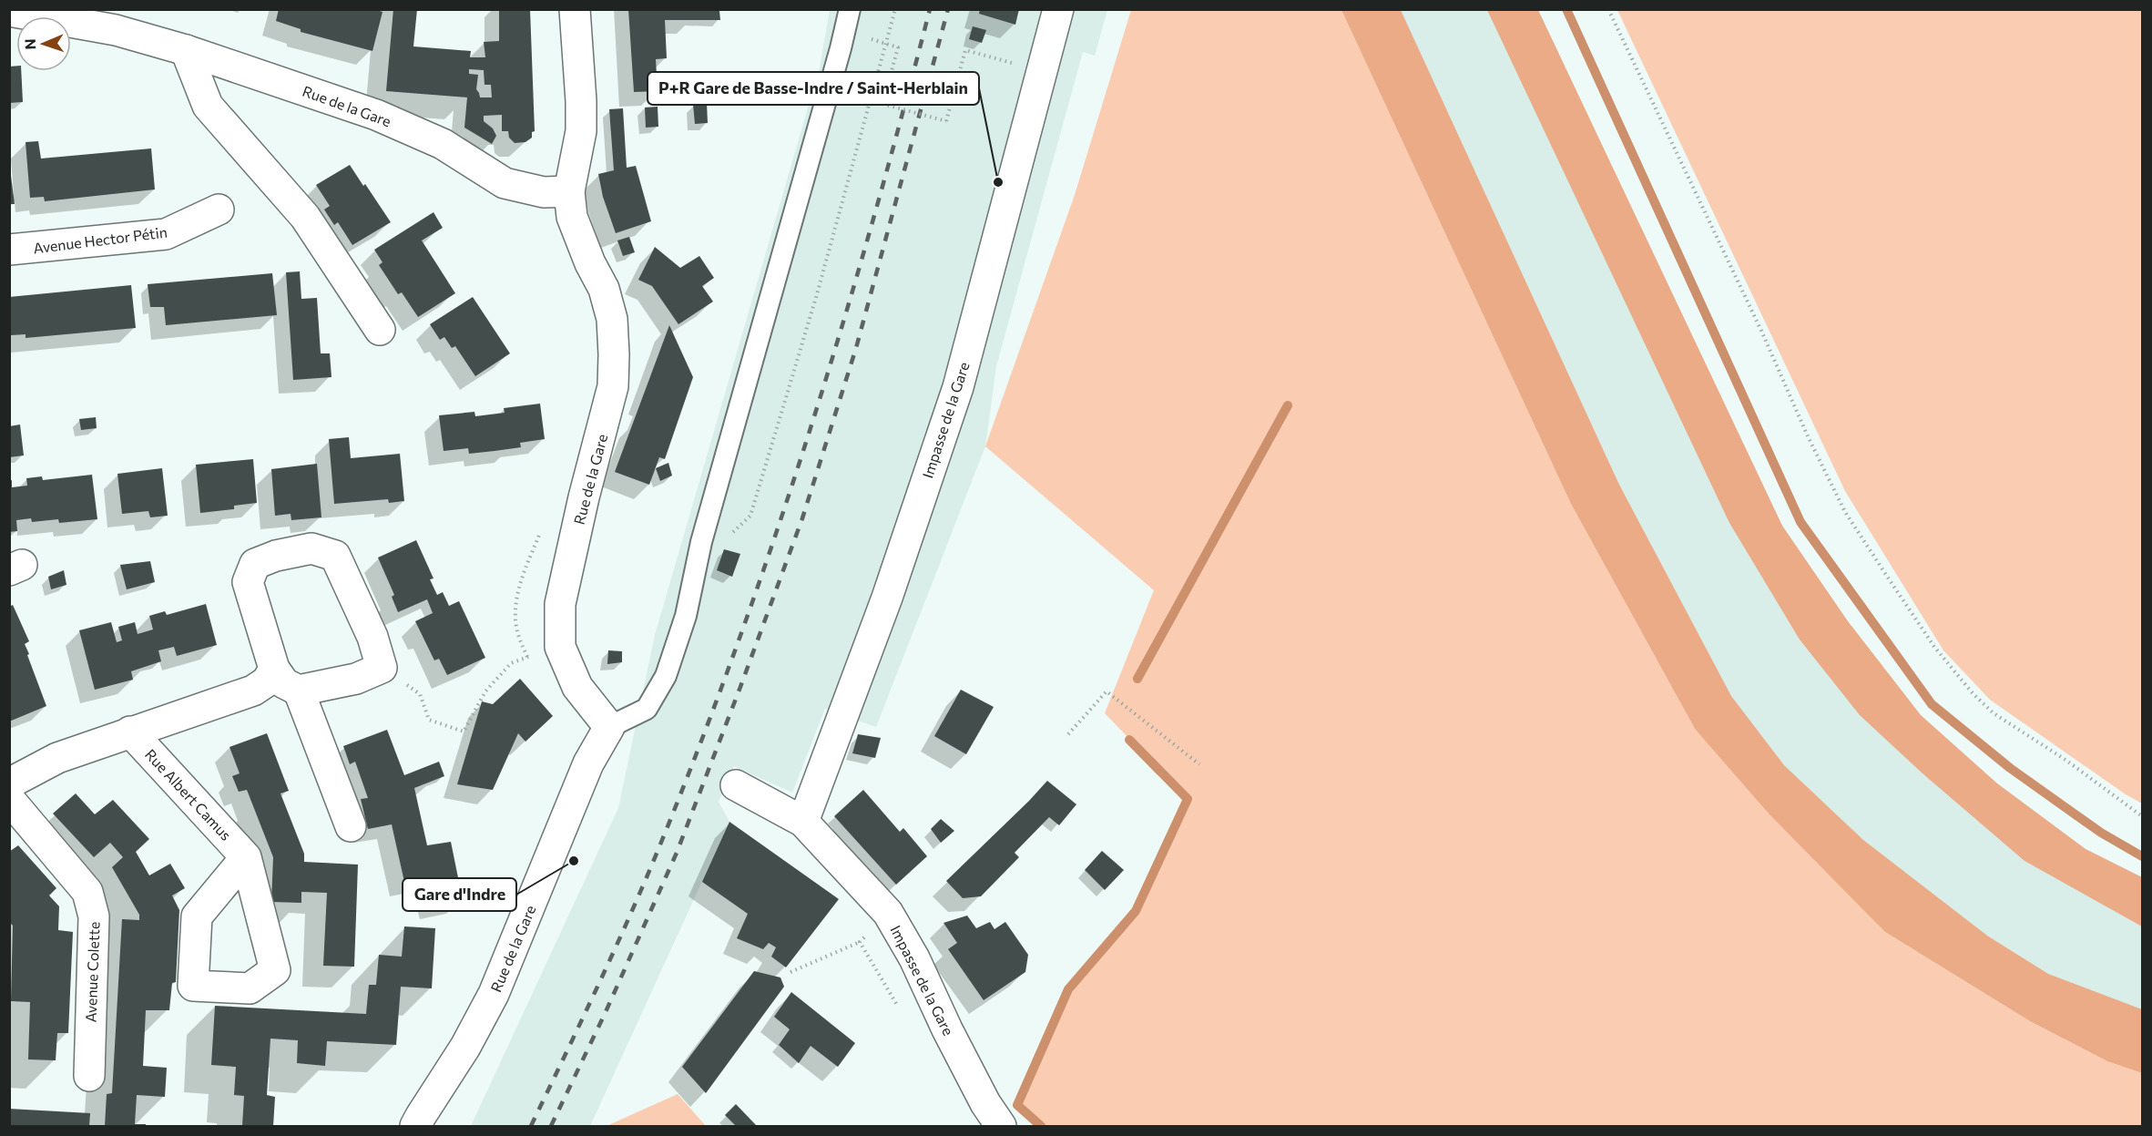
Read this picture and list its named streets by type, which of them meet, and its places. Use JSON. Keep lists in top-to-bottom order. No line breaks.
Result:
{"streets":{"street":["Rue de la Gare","Avenue Hector Pétin","Impasse de la Gare","Rue Albert Camus","Avenue Colette"]},"places":["P+R Gare de Basse-Indre / Saint-Herblain","Gare d'Indre"],"north":"left"}
